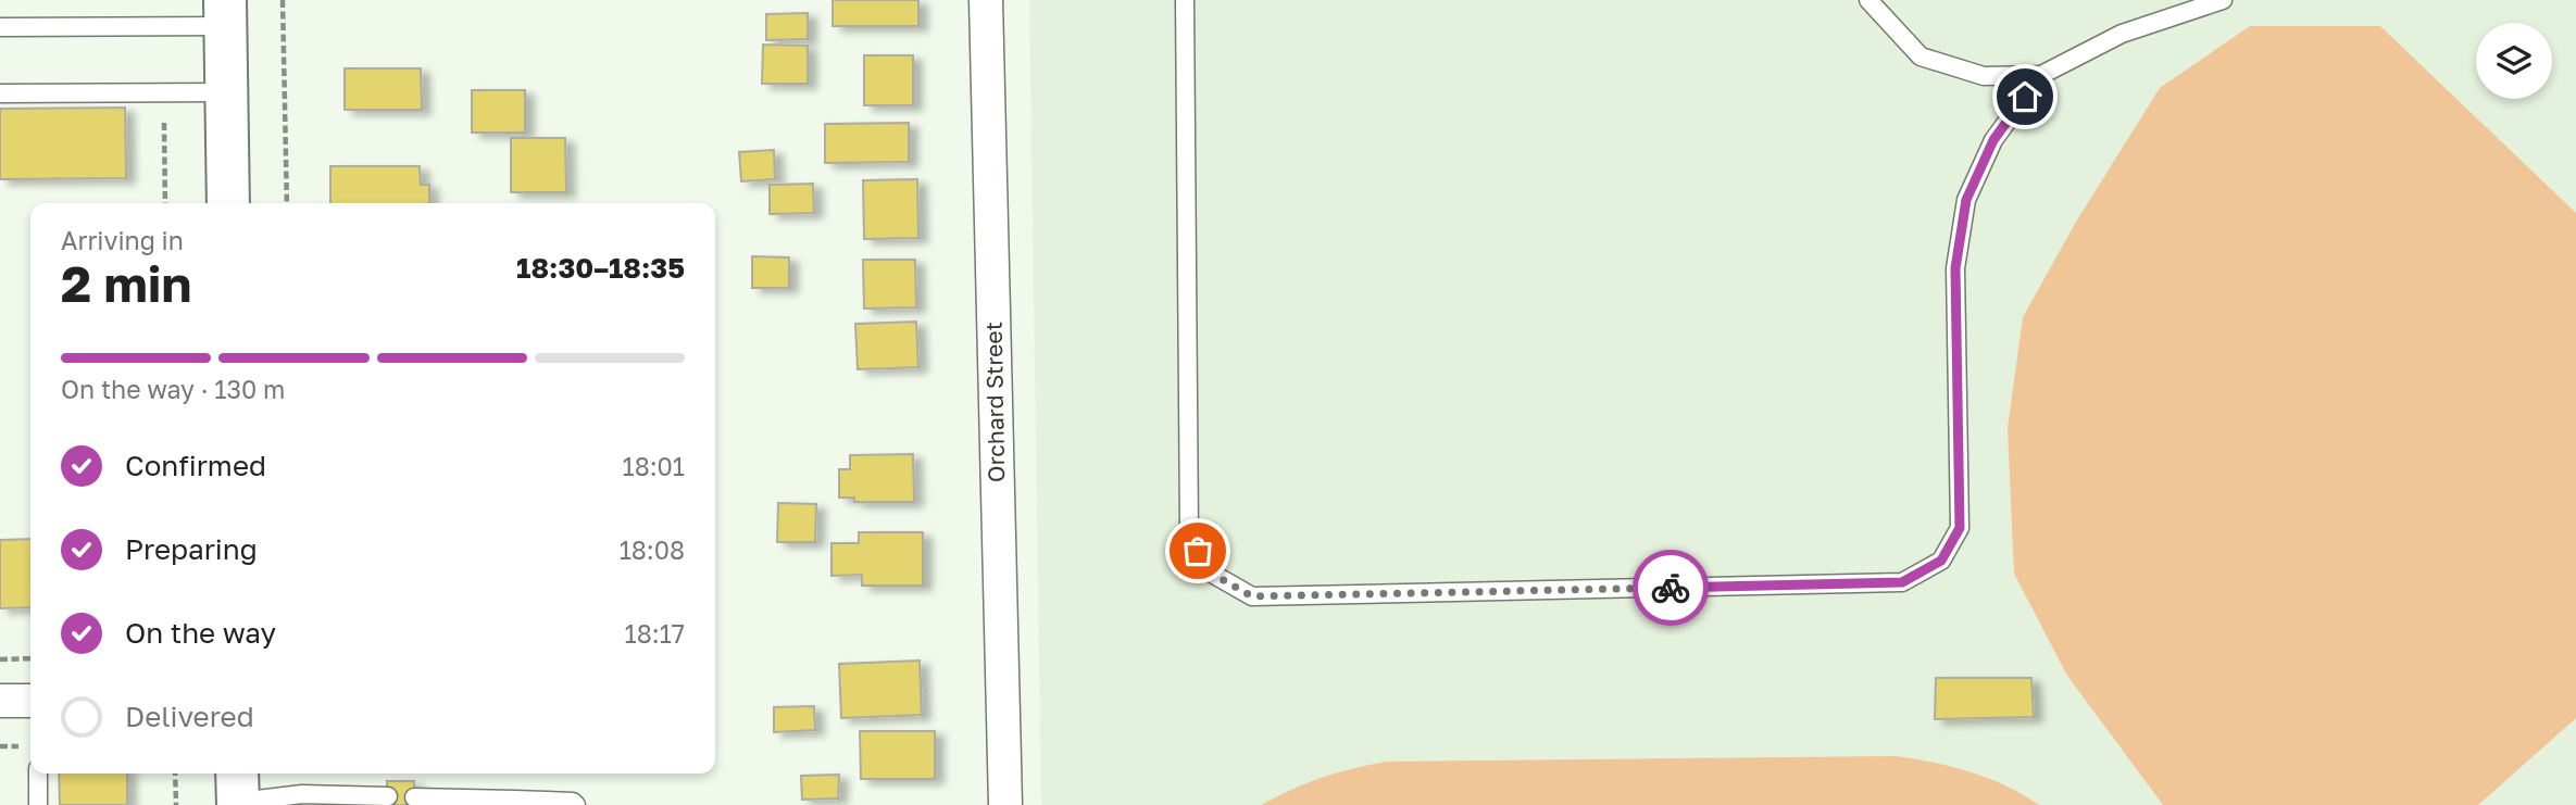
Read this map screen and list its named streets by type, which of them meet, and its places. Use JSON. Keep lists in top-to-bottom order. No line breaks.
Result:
{"streets":{"street":["Orchard Street"]},"page":{"heading":["2 min","Arriving in","18:30–18:35"],"bar":"On the way · 130 m","list":[["Confirmed","18:01"],["Preparing","18:08"],["On the way","18:17"],"Delivered"]}}
